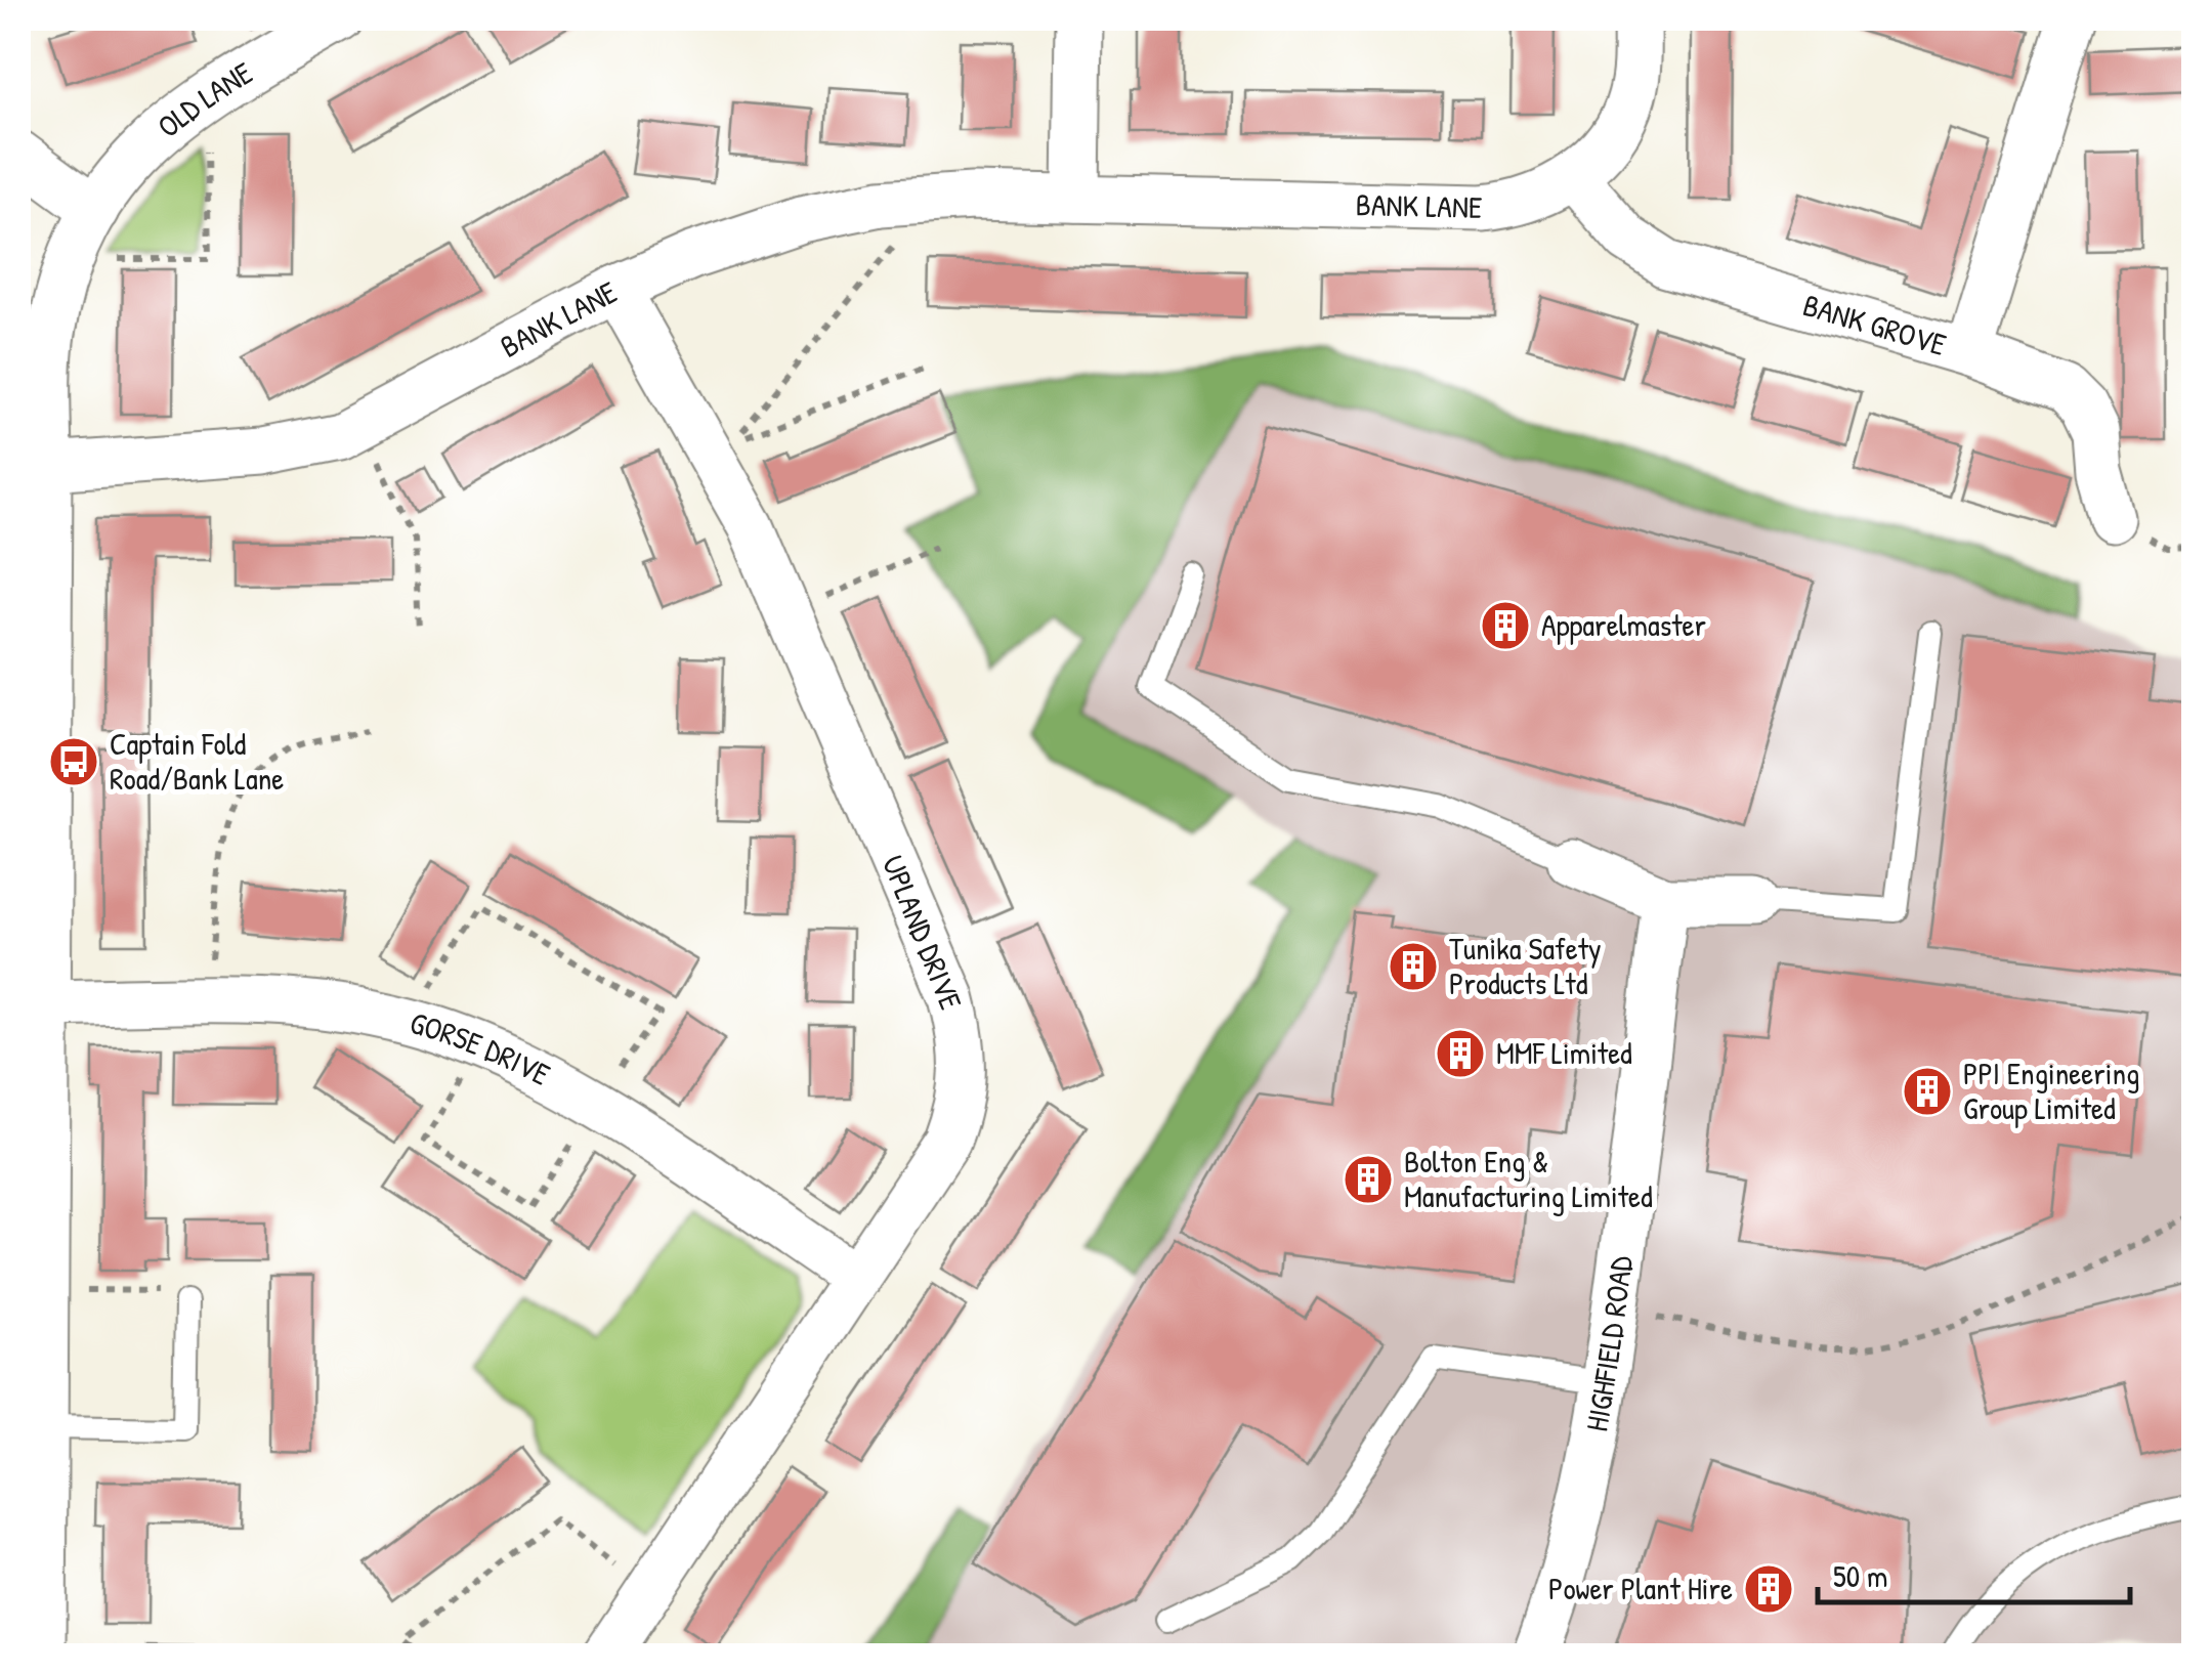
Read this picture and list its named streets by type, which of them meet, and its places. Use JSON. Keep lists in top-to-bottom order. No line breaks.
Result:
{"streets":{"street":["OLD LANE","BANK LANE","BANK GROVE","UPLAND DRIVE","GORSE DRIVE","HIGHFIELD ROAD"]},"crossings":[["OLD LANE","BANK LANE"],["OLD LANE","GORSE DRIVE"],["BANK LANE","BANK GROVE"],["BANK LANE","UPLAND DRIVE"],["UPLAND DRIVE","GORSE DRIVE"]],"places":{"building":["Apparelmaster","Tunika Safety Products Ltd","MMF Limited","PPI Engineering Group Limited","Bolton Eng & Manufacturing Limited","Power Plant Hire"],"bus stop":["Captain Fold Road/Bank Lane"]},"scale_bar":"50 m"}
